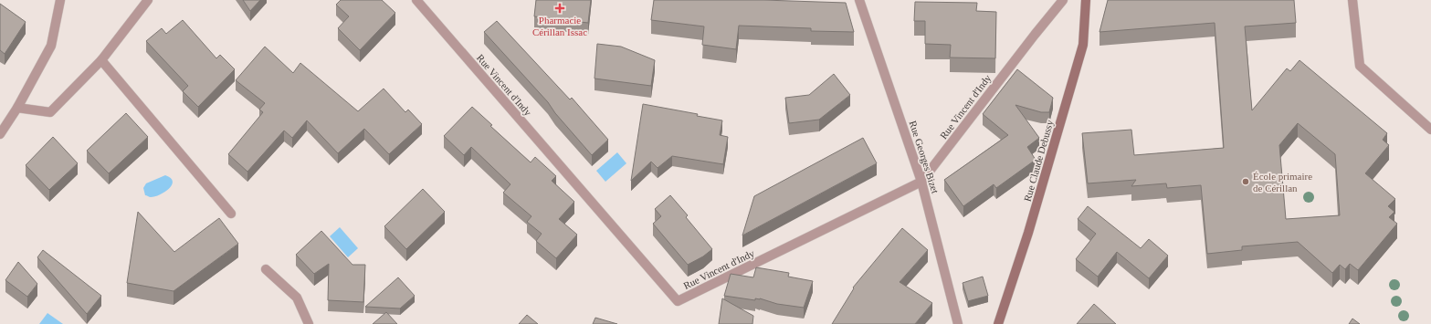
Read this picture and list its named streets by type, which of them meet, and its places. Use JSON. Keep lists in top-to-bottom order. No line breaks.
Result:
{"streets":{"street":["Rue Vincent d'Indy","Rue Georges Bizet","Rue Claude Debussy"]},"crossings":[["Rue Vincent d'Indy","Rue Georges Bizet"]],"places":{"health":["Pharmacie Cérillan Issac"],"other":["École primaire de Cérillan"]}}
